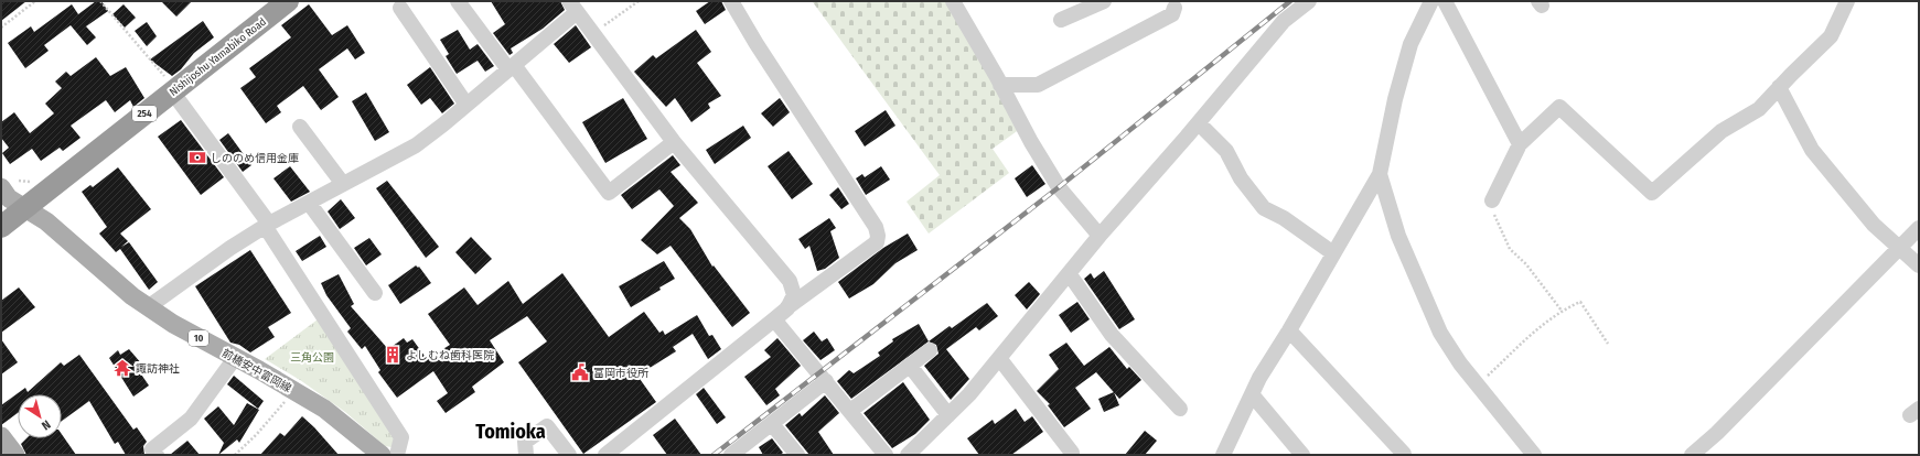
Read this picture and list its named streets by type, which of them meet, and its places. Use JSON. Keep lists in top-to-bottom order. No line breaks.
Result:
{"streets":{"highway":["Nishijoshu Yamabiko Road","254"],"main road":["10","前橋安中富岡線"]},"crossings":[["Nishijoshu Yamabiko Road","前橋安中富岡線"]],"districts":["Tomioka"],"parks":["三角公園"],"places":{"bank":["しののめ信用金庫"],"building":["よしむね歯科医院"],"temple":["諏訪神社"],"public building":["富岡市役所"]},"north":"bottom right"}
